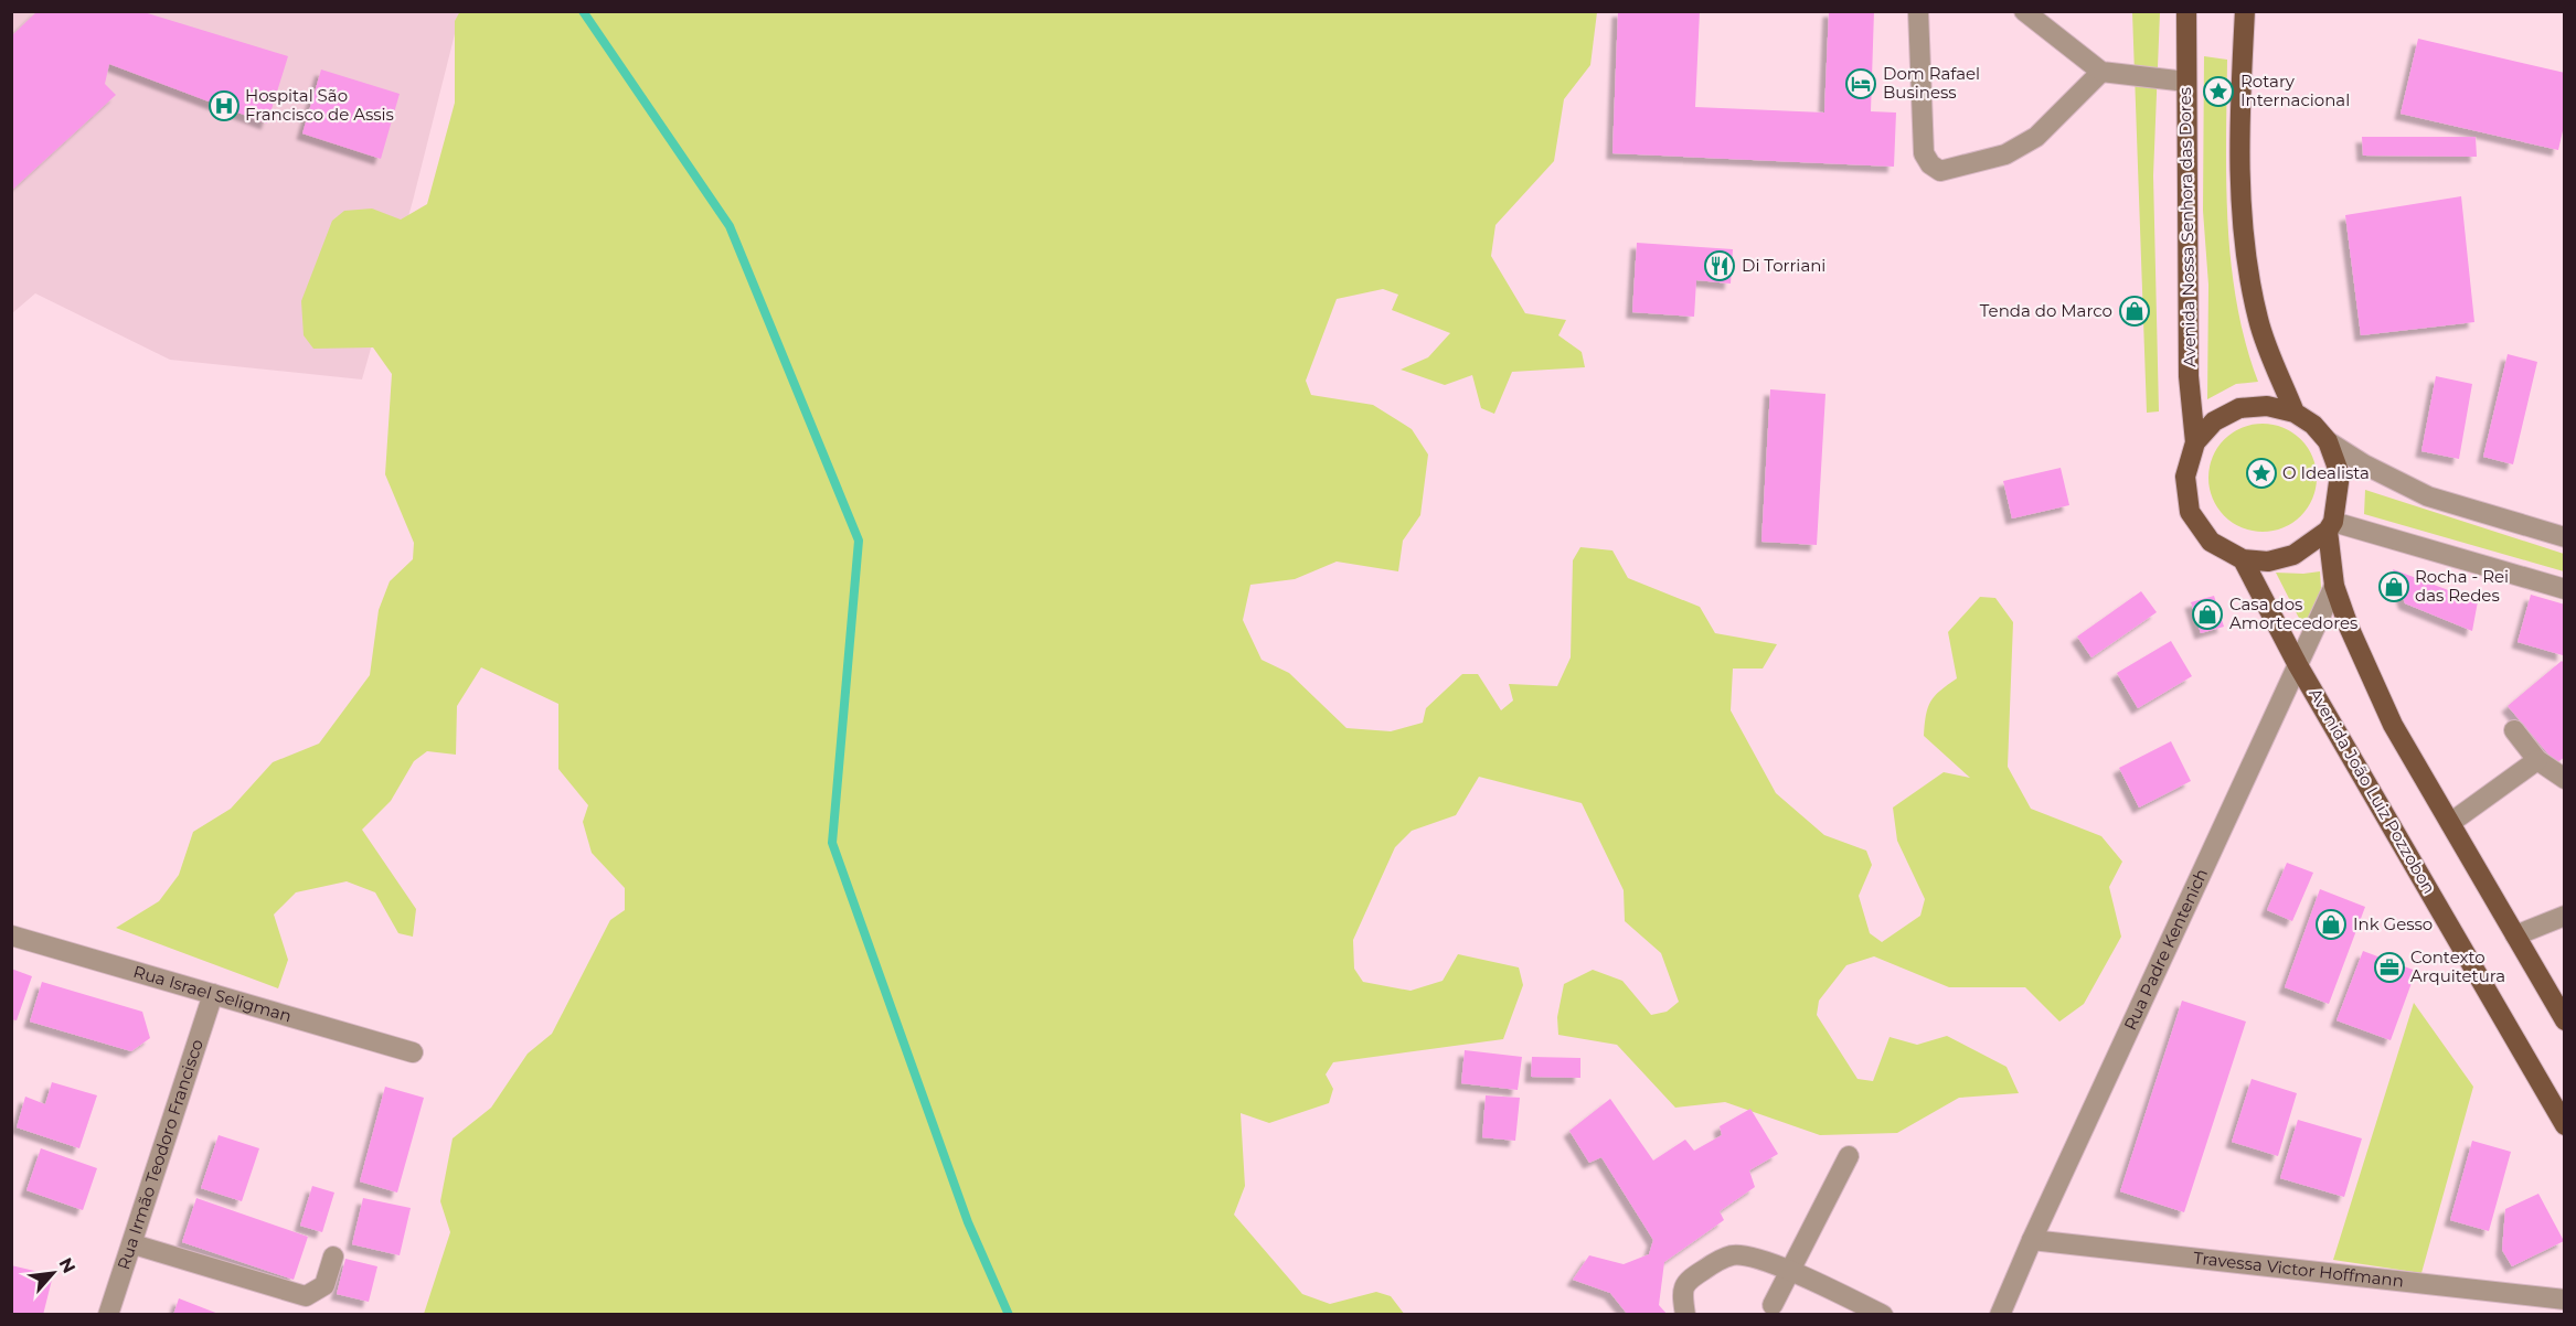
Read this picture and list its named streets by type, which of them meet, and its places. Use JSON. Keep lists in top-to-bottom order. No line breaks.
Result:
{"streets":{"main road":["Avenida Nossa Senhora das Dores","Avenida João Luiz Pozzobon"],"street":["Rua Padre Kentenich","Rua Israel Seligman","Rua Irmão Teodoro Francisco","Travessa Victor Hoffmann"]},"crossings":[["Avenida Nossa Senhora das Dores","Avenida João Luiz Pozzobon"],["Avenida João Luiz Pozzobon","Rua Padre Kentenich"],["Rua Padre Kentenich","Travessa Victor Hoffmann"],["Rua Israel Seligman","Rua Irmão Teodoro Francisco"]],"places":{"hotel":["Dom Rafael Business"],"place":["Rotary Internacional","O Idealista"],"hospital":["Hospital São Francisco de Assis"],"restaurant":["Di Torriani"],"shop":["Tenda do Marco","Rocha - Rei das Redes","Casa dos Amortecedores","Ink Gesso"],"office":["Contexto Arquitetura"]},"north":"top right"}
